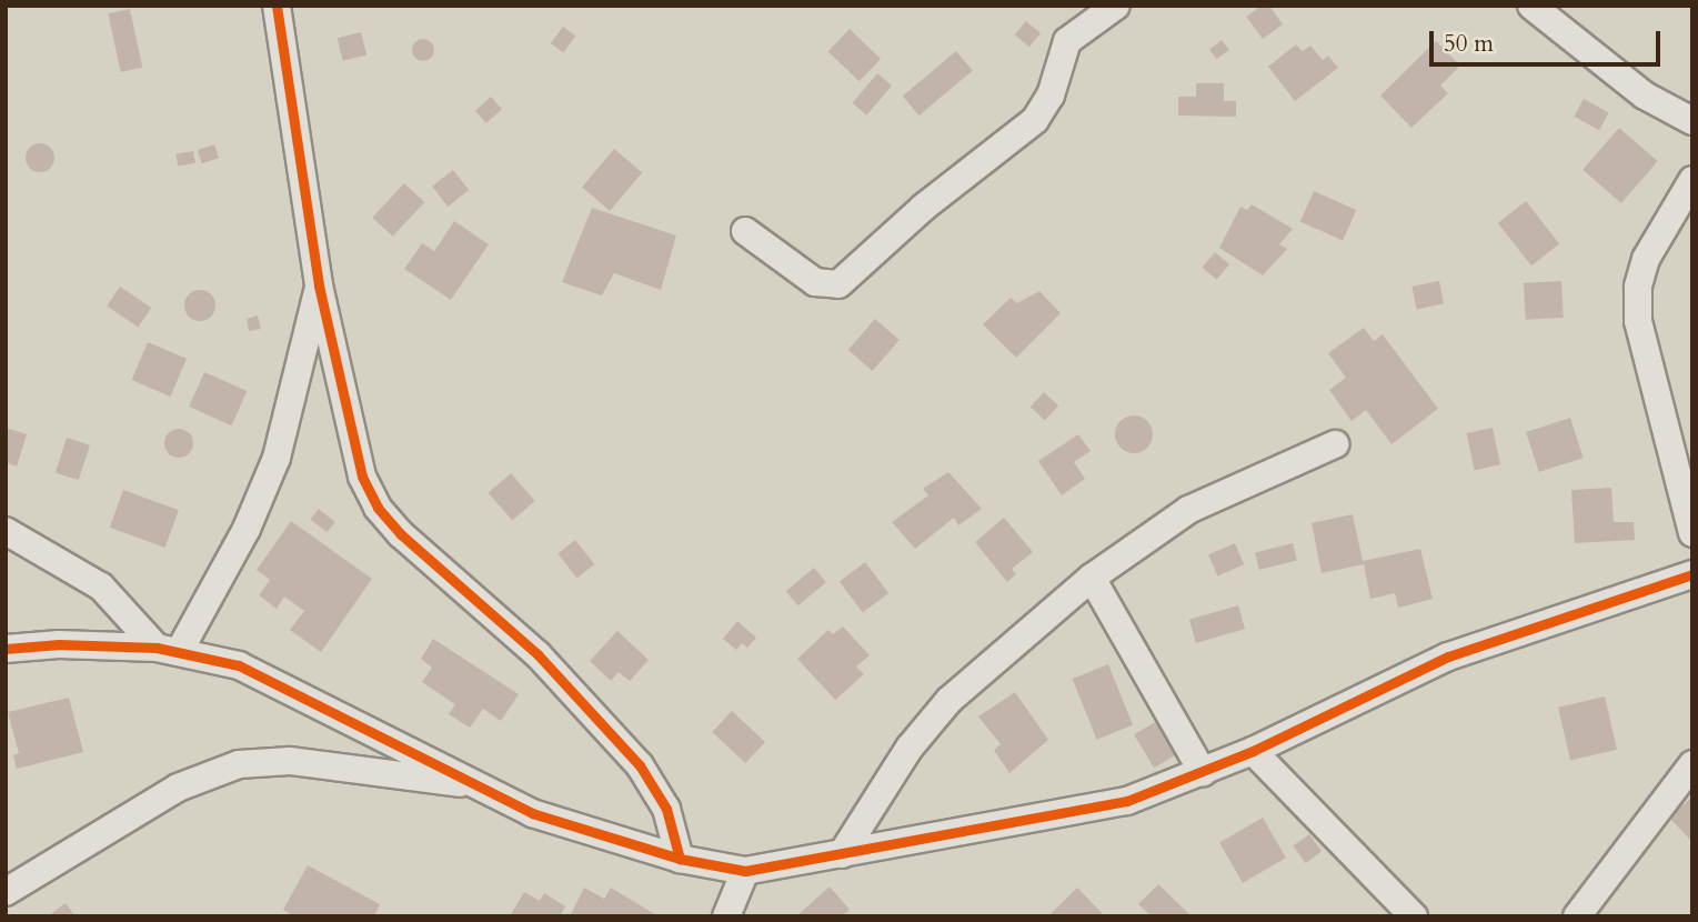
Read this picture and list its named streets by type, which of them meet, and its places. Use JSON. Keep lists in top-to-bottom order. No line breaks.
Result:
{"scale_bar":"50 m"}
